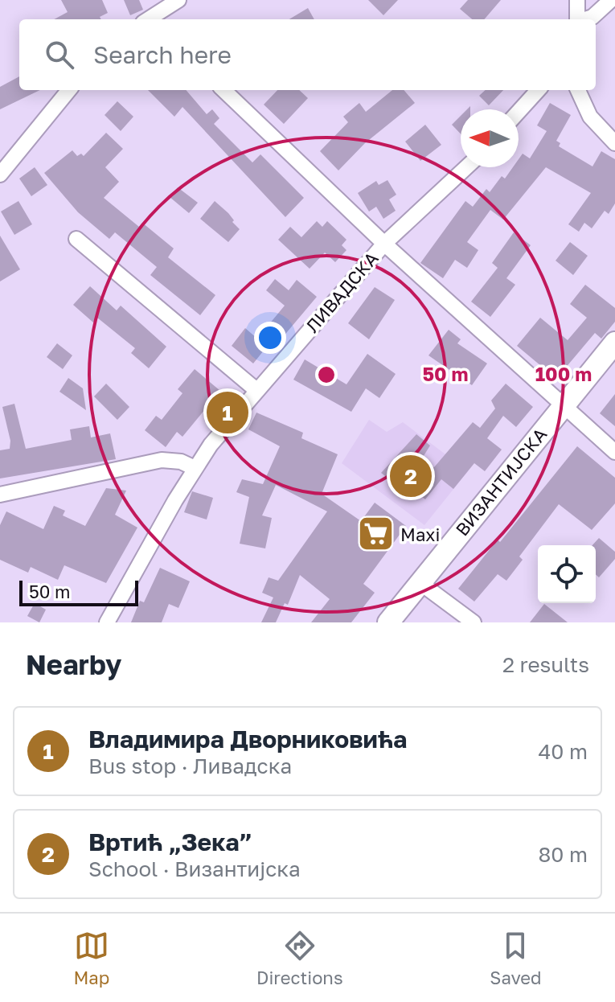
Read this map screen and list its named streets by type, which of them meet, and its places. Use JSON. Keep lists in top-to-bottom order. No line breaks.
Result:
{"streets":{"street":["ЛИВАДСКА","ВИЗАНТИЈСКА"]},"places":{"supermarket":["Maxi"]},"scale_bar":"50 m","north":"left","page":{"search":"Search here","pins":["1","2"],"scale":"50 m","heading":["Nearby","2 results"],"list":[{"mark":"1","name":"Владимира Дворниковића","note":"Bus stop · Ливадска","value":"40 m"},{"mark":"2","name":"Вртић „Зека”","note":"School · Византијска","value":"80 m"}],"nav":["Map","Directions","Saved"]},"rings":["50 m","100 m"]}
